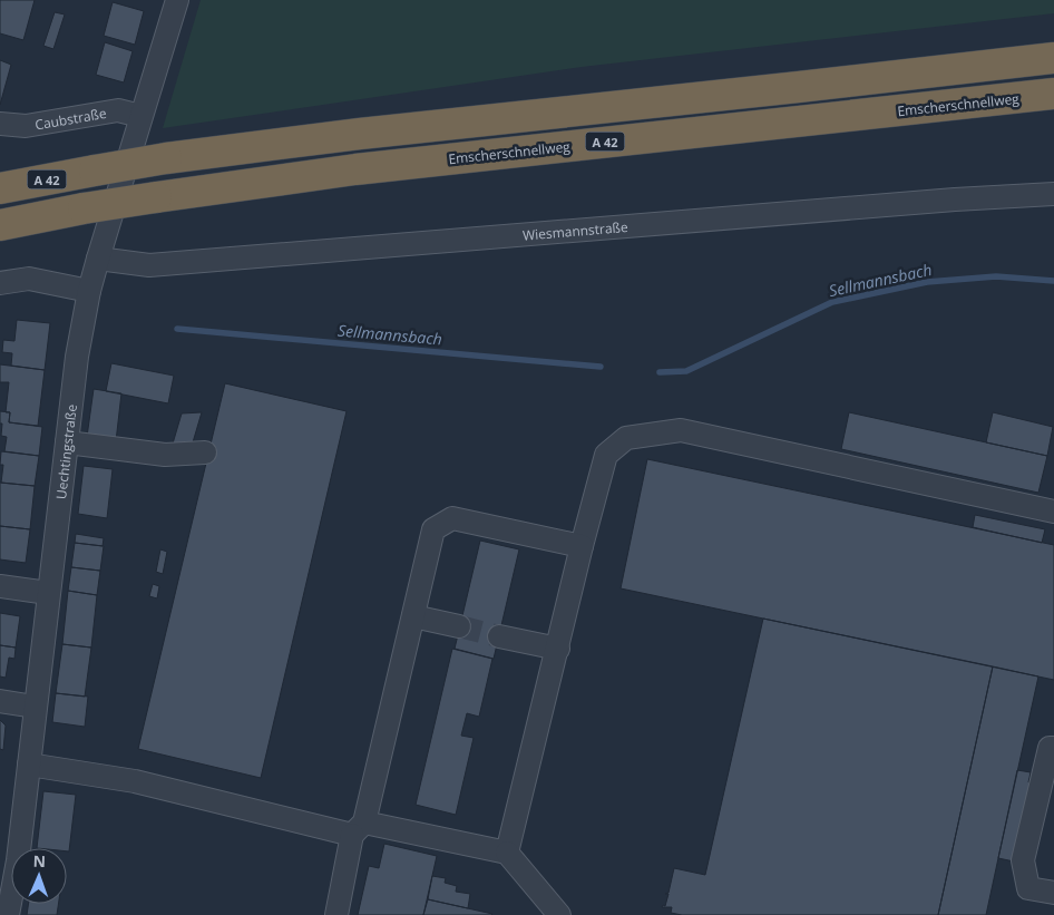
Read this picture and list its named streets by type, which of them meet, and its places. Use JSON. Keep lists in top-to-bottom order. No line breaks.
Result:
{"streets":{"highway":["Emscherschnellweg","A 42"],"street":["Caubstraße","Wiesmannstraße","Uechtingstraße"]},"crossings":[["Caubstraße","Uechtingstraße"],["Wiesmannstraße","Uechtingstraße"]],"water":["Sellmannsbach"],"north":"top"}
